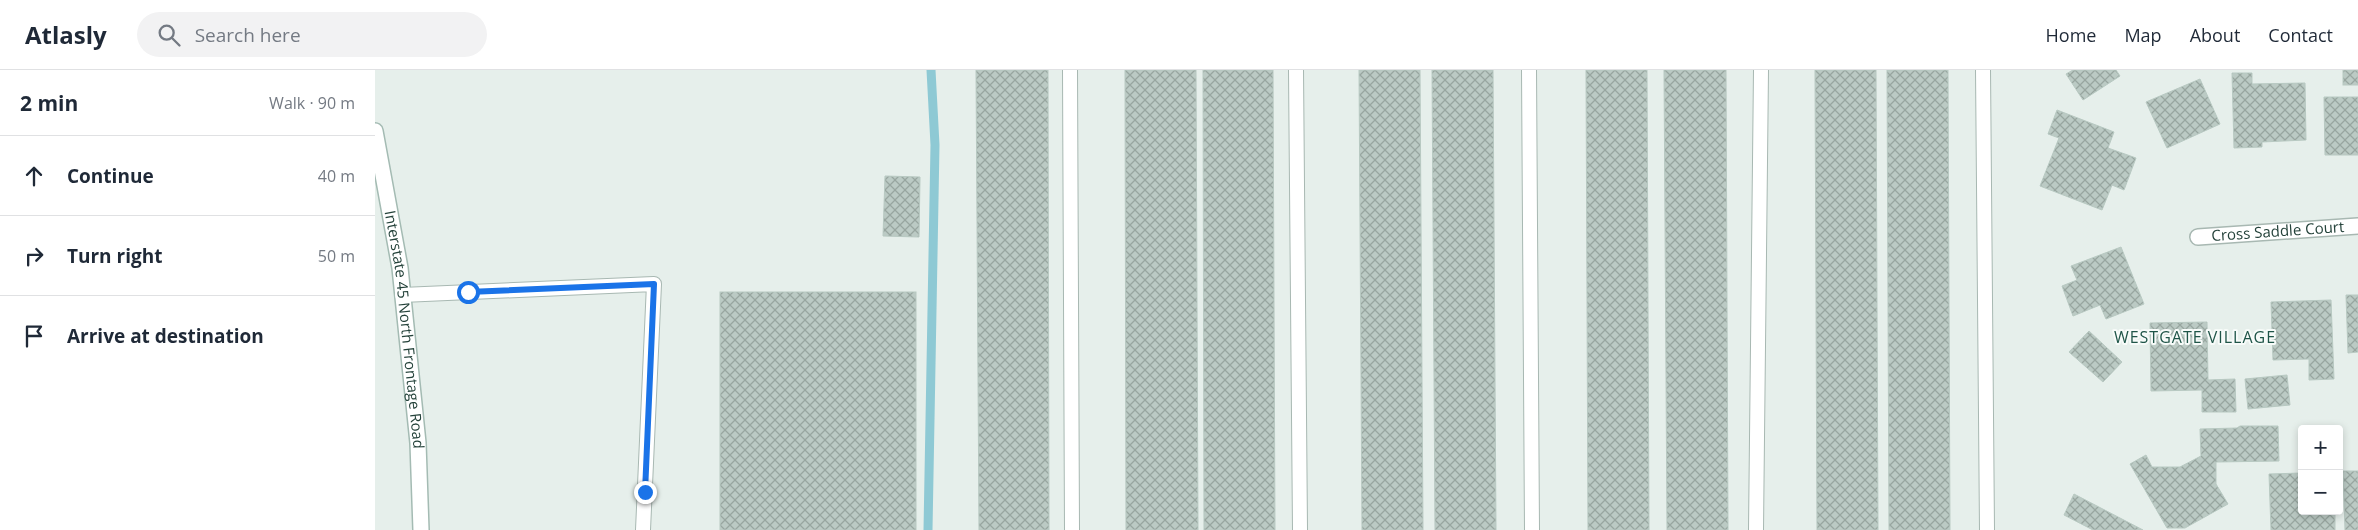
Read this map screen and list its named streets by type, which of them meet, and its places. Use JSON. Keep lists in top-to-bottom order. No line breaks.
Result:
{"streets":{"main road":["Cross Saddle Court","Interstate 45 North Frontage Road"]},"districts":["WESTGATE VILLAGE"],"page":{"header":"Atlasly","search":"Search here","nav":["Home","Map","About","Contact"],"heading":["2 min","Walk · 90 m"],"list":[["Continue","40 m"],["Turn right","50 m"],"Arrive at destination"],"map_buttons":["+","−"]}}
